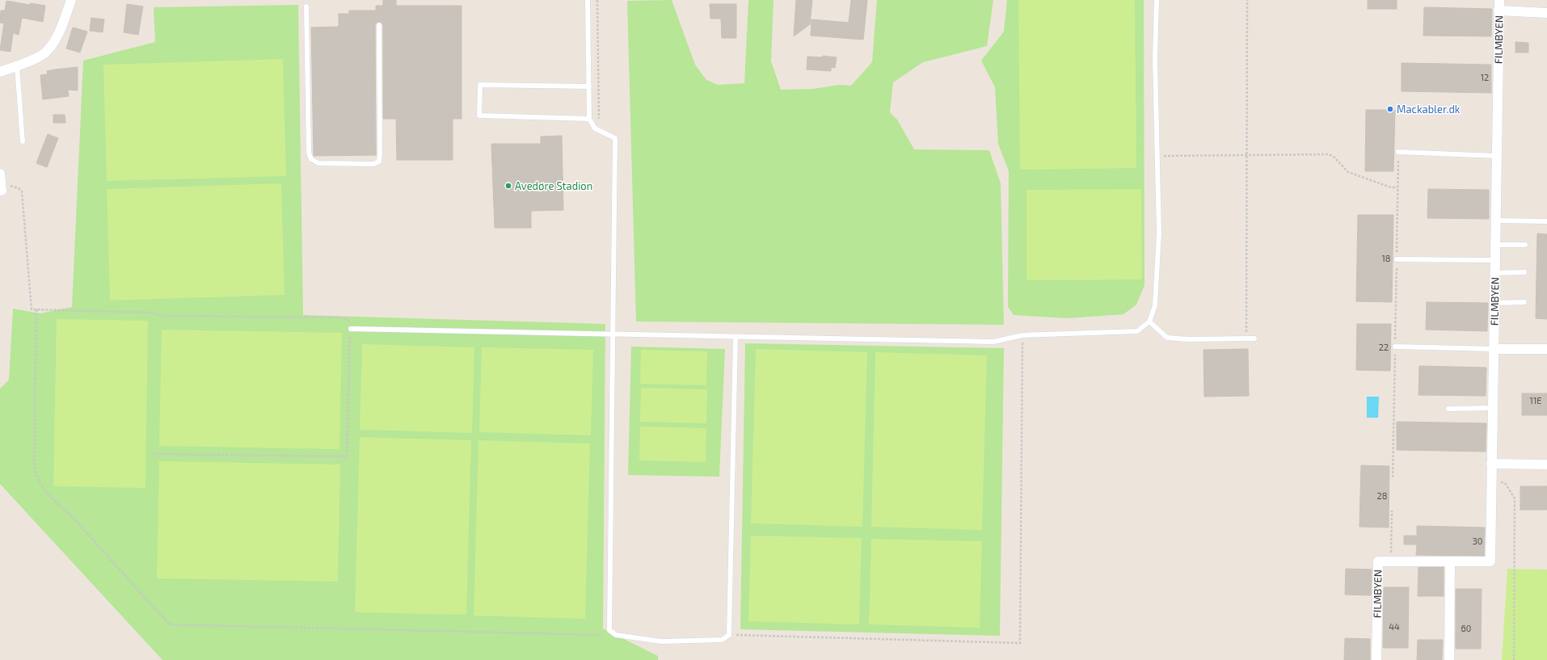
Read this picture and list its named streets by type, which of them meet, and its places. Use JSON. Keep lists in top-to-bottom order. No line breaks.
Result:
{"streets":{"street":["FILMBYEN"]},"places":["Mackabler.dk","Avedøre Stadion"],"house_numbers":["12","18","22","11E","28","30","44","60"]}
